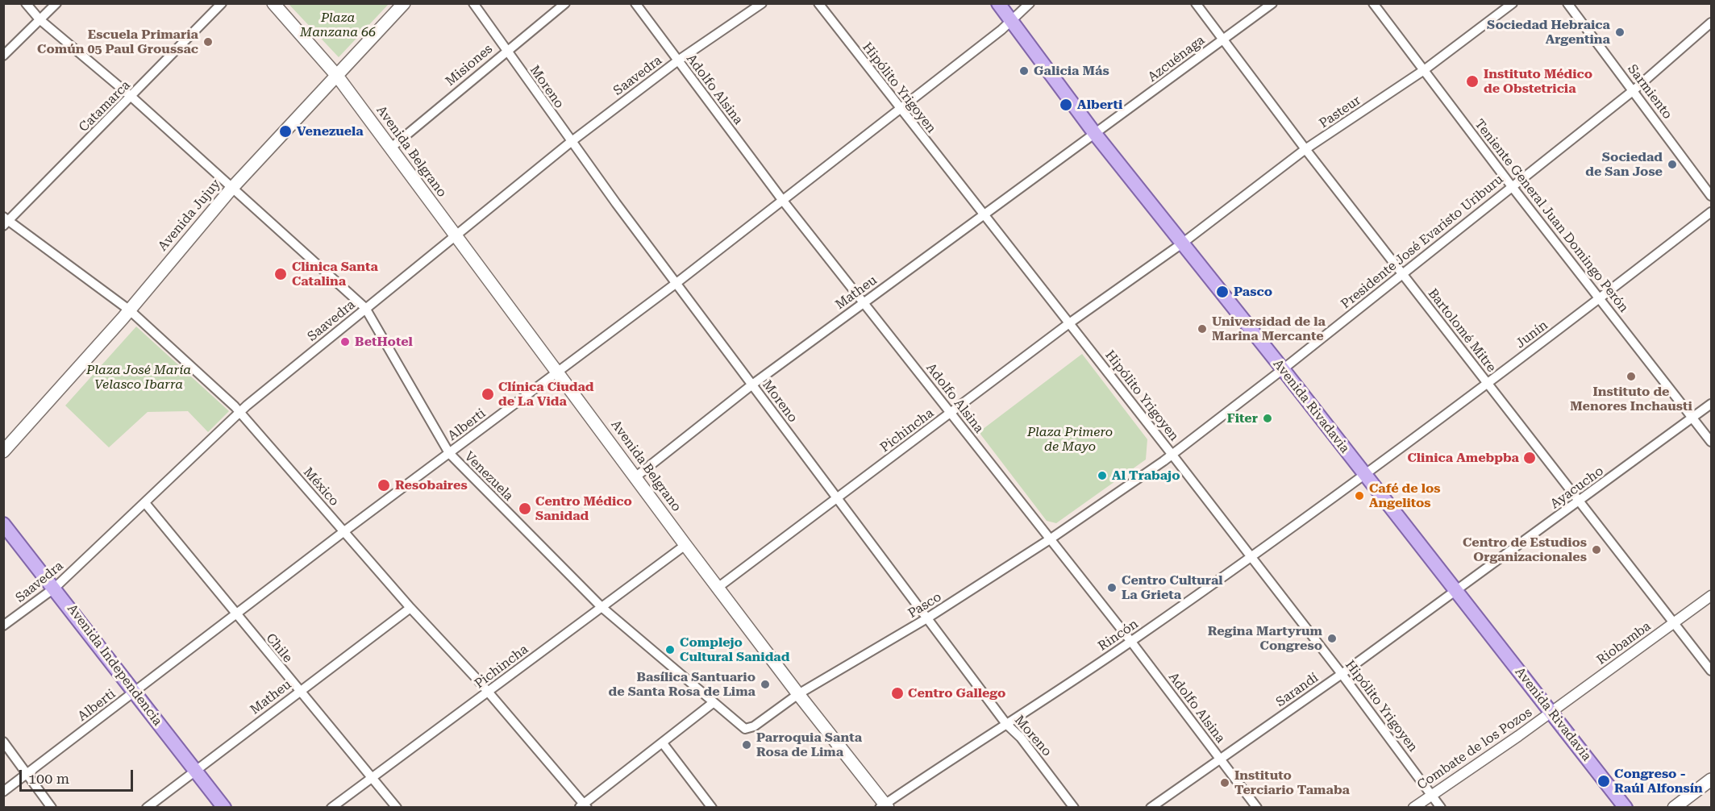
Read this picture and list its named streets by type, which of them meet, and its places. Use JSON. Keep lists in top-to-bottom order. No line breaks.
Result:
{"streets":{"main road":["Avenida Belgrano","Avenida Jujuy","Avenida Rivadavia","Avenida Independencia"],"street":["Azcuénaga","Misiones","Saavedra","Moreno","Hipólito Yrigoyen","Adolfo Alsina","Sarmiento","Catamarca","Pasteur","Teniente General Juan Domingo Perón","Presidente José Evaristo Uriburu","Matheu","Bartolomé Mitre","Junín","Alberti","Pichincha","Venezuela","México","Ayacucho","Pasco","Rincón","Riobamba","Chile","Sarandí","Combate de los Pozos"]},"crossings":[["Azcuénaga","Matheu"],["Azcuénaga","Bartolomé Mitre"],["Azcuénaga","Avenida Rivadavia"],["Misiones","Moreno"],["Misiones","Avenida Belgrano"],["Saavedra","Moreno"],["Saavedra","Adolfo Alsina"],["Saavedra","Avenida Belgrano"],["Saavedra","Venezuela"],["Saavedra","México"],["Saavedra","Chile"],["Saavedra","Avenida Independencia"],["Moreno","Matheu"],["Moreno","Alberti"],["Moreno","Pichincha"],["Moreno","Pasco"],["Moreno","Rincón"],["Hipólito Yrigoyen","Matheu"],["Hipólito Yrigoyen","Alberti"],["Hipólito Yrigoyen","Pichincha"],["Hipólito Yrigoyen","Pasco"],["Hipólito Yrigoyen","Rincón"],["Hipólito Yrigoyen","Sarandí"],["Hipólito Yrigoyen","Combate de los Pozos"],["Adolfo Alsina","Matheu"],["Adolfo Alsina","Alberti"],["Adolfo Alsina","Pichincha"],["Adolfo Alsina","Pasco"],["Adolfo Alsina","Rincón"],["Adolfo Alsina","Sarandí"],["Sarmiento","Presidente José Evaristo Uriburu"],["Catamarca","Venezuela"],["Catamarca","México"],["Pasteur","Teniente General Juan Domingo Perón"],["Pasteur","Bartolomé Mitre"],["Pasteur","Avenida Rivadavia"],["Pasteur","Pichincha"],["Avenida Belgrano","Avenida Jujuy"],["Avenida Belgrano","Matheu"],["Avenida Belgrano","Alberti"],["Avenida Belgrano","Pichincha"],["Avenida Belgrano","Pasco"],["Avenida Belgrano","Rincón"],["Avenida Jujuy","Venezuela"],["Avenida Jujuy","México"],["Teniente General Juan Domingo Perón","Presidente José Evaristo Uriburu"],["Teniente General Juan Domingo Perón","Junín"],["Teniente General Juan Domingo Perón","Ayacucho"],["Presidente José Evaristo Uriburu","Bartolomé Mitre"],["Presidente José Evaristo Uriburu","Avenida Rivadavia"],["Presidente José Evaristo Uriburu","Pasco"],["Matheu","Avenida Rivadavia"],["Matheu","México"],["Matheu","Chile"],["Matheu","Avenida Independencia"],["Bartolomé Mitre","Junín"],["Bartolomé Mitre","Ayacucho"],["Bartolomé Mitre","Riobamba"],["Junín","Avenida Rivadavia"],["Junín","Rincón"],["Avenida Rivadavia","Alberti"],["Avenida Rivadavia","Pichincha"],["Avenida Rivadavia","Ayacucho"],["Avenida Rivadavia","Pasco"],["Avenida Rivadavia","Rincón"],["Avenida Rivadavia","Riobamba"],["Avenida Rivadavia","Sarandí"],["Avenida Rivadavia","Combate de los Pozos"],["Alberti","Venezuela"],["Alberti","México"],["Alberti","Chile"],["Alberti","Avenida Independencia"],["Pichincha","Venezuela"],["Pichincha","México"],["Pichincha","Chile"],["Venezuela","Pasco"],["Ayacucho","Sarandí"],["Riobamba","Combate de los Pozos"]],"parks":["Plaza Manzana 66","Plaza José María Velasco Ibarra","Plaza Primero de Mayo"],"places":["Sociedad Hebraica Argentina","Escuela Primaria Común 05 Paul Groussac","Galicia Más","Instituto Médico de Obstetricia","Alberti","Venezuela","Sociedad de San Jose","Clinica Santa Catalina","Pasco","Universidad de la Marina Mercante","BetHotel","Instituto de Menores Inchausti","Clínica Ciudad de La Vida","Fiter","Clinica Amebpba","Al Trabajo","Resobaires","Café de los Angelitos","Centro Médico Sanidad","Centro de Estudios Organizacionales","Centro Cultural La Grieta","Regina Martyrum Congreso","Complejo Cultural Sanidad","Basílica Santuario de Santa Rosa de Lima","Centro Gallego","Parroquia Santa Rosa de Lima","Congreso - Raúl Alfonsín","Instituto Terciario Tamaba"],"scale_bar":"100 m"}
